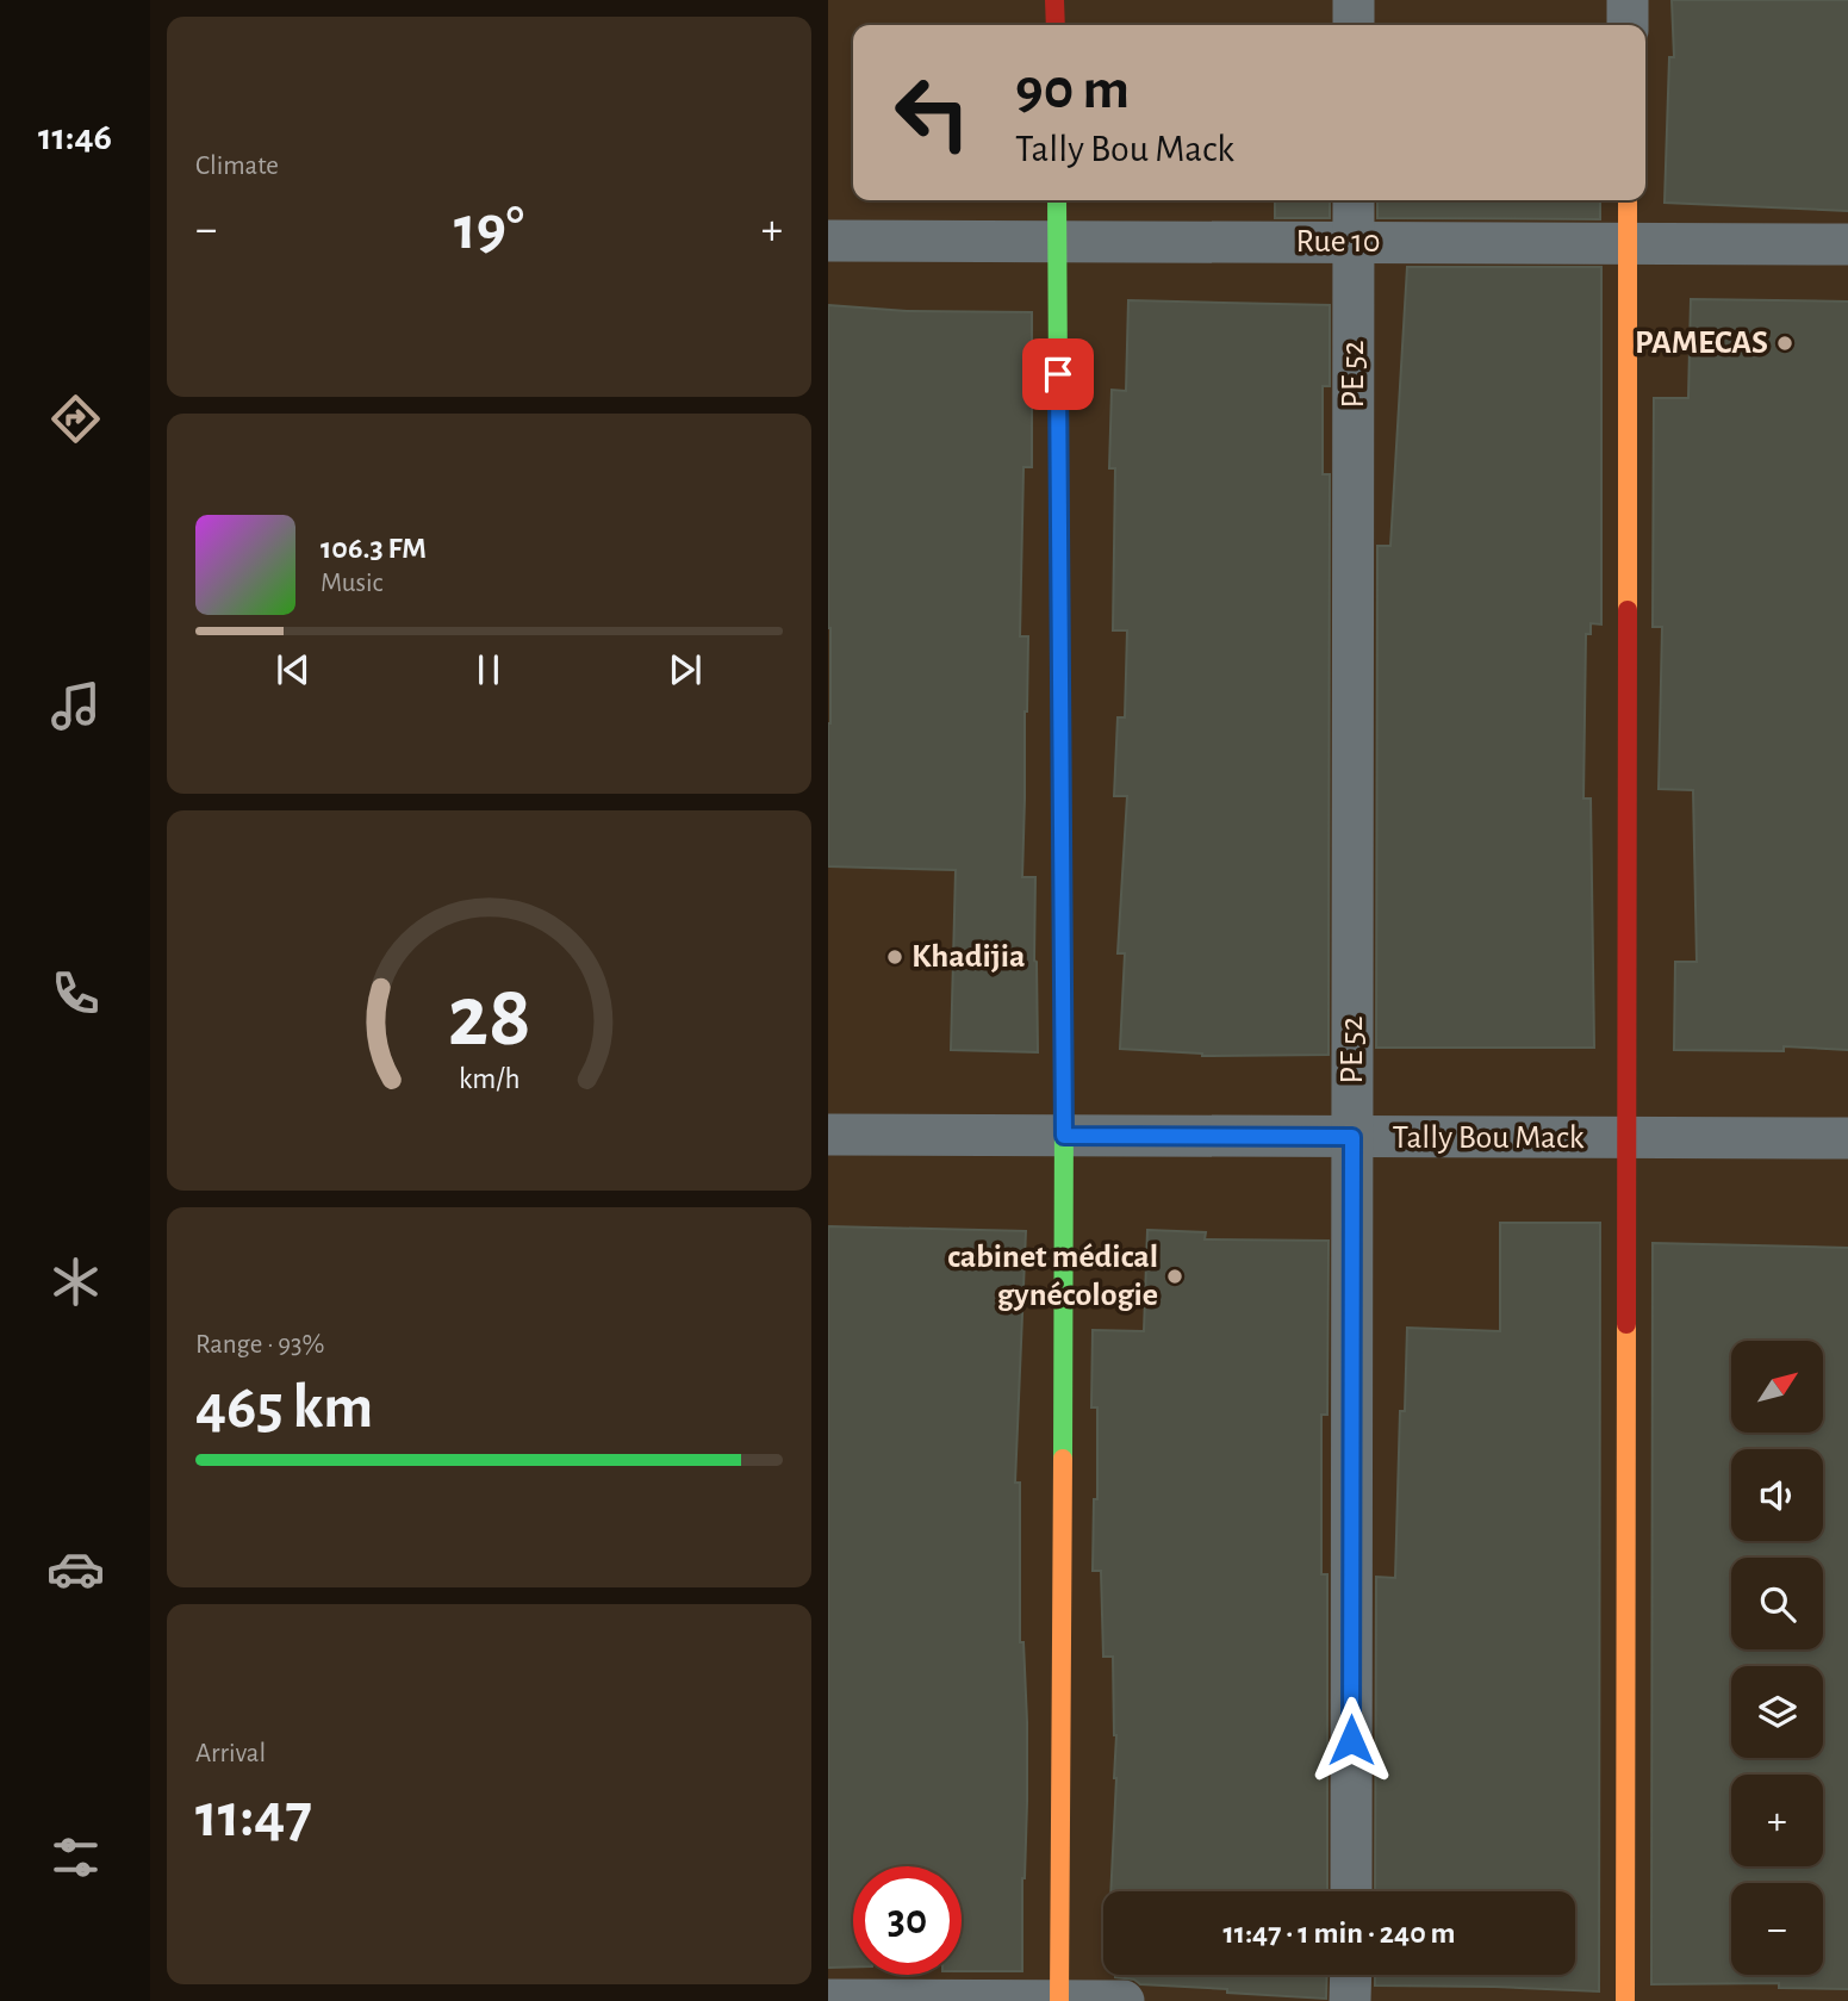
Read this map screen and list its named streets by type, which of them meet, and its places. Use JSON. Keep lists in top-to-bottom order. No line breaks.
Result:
{"streets":{"street":["Rue 10","PE 52","Tally Bou Mack"]},"crossings":[["Rue 10","PE 52"],["PE 52","Tally Bou Mack"]],"places":["PAMECAS","Khadijia","cabinet médical gynécologie"],"north":"top right","page":{"tabs":"11:46","tile":["Climate",["Range · 93%","465 km"],["Arrival","11:47"]],"turn":["90 m","Tally Bou Mack"],"heat":["−","19°","+"],"song":["106.3 FM","Music"],"map_buttons":["+","−"],"limit":"30","trip":"11:47 · 1 min · 240 m","gauge":["28","km/h"]}}
